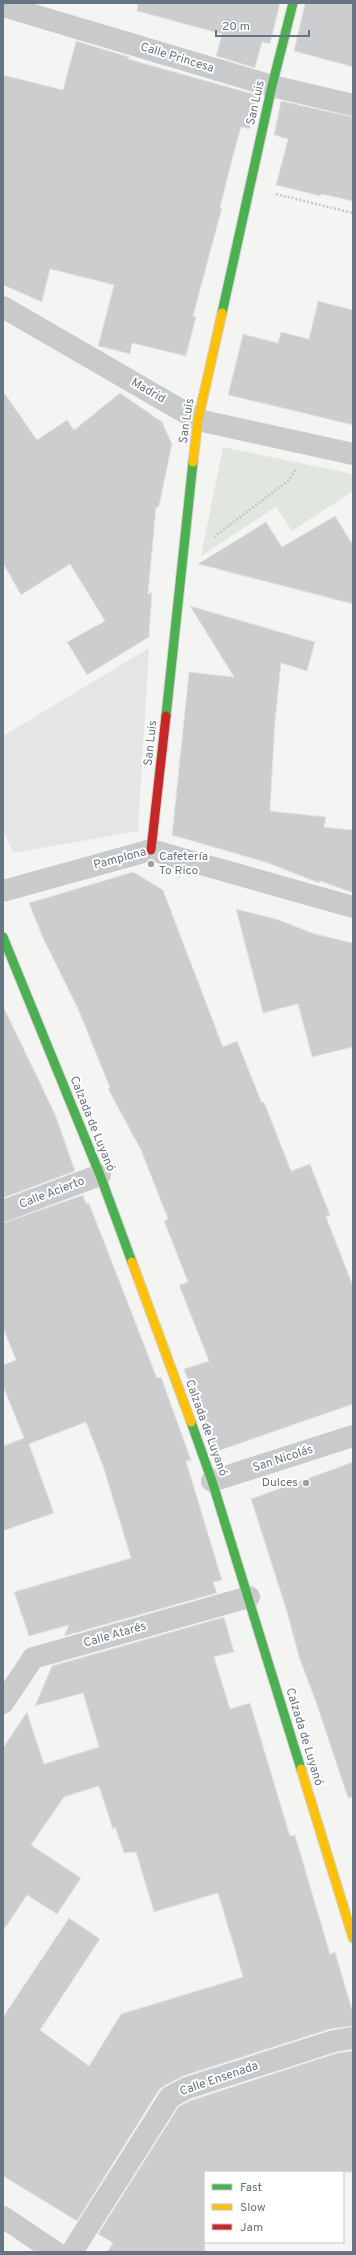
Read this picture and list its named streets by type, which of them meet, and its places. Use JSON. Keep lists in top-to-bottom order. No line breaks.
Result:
{"streets":{"main road":["San Luis","Calzada de Luyanó"],"street":["Calle Princesa","Madrid","Pamplona","Calle Acierto","San Nicolás","Calle Atarés","Calle Ensenada"]},"crossings":[["Calle Princesa","San Luis"],["San Luis","Madrid"],["San Luis","Pamplona"],["Calzada de Luyanó","Calle Acierto"],["Calzada de Luyanó","San Nicolás"],["Calzada de Luyanó","Calle Atarés"]],"places":["Cafetería To Rico","Dulces"],"legend":["Fast","Slow","Jam"],"scale_bar":"20 m"}
